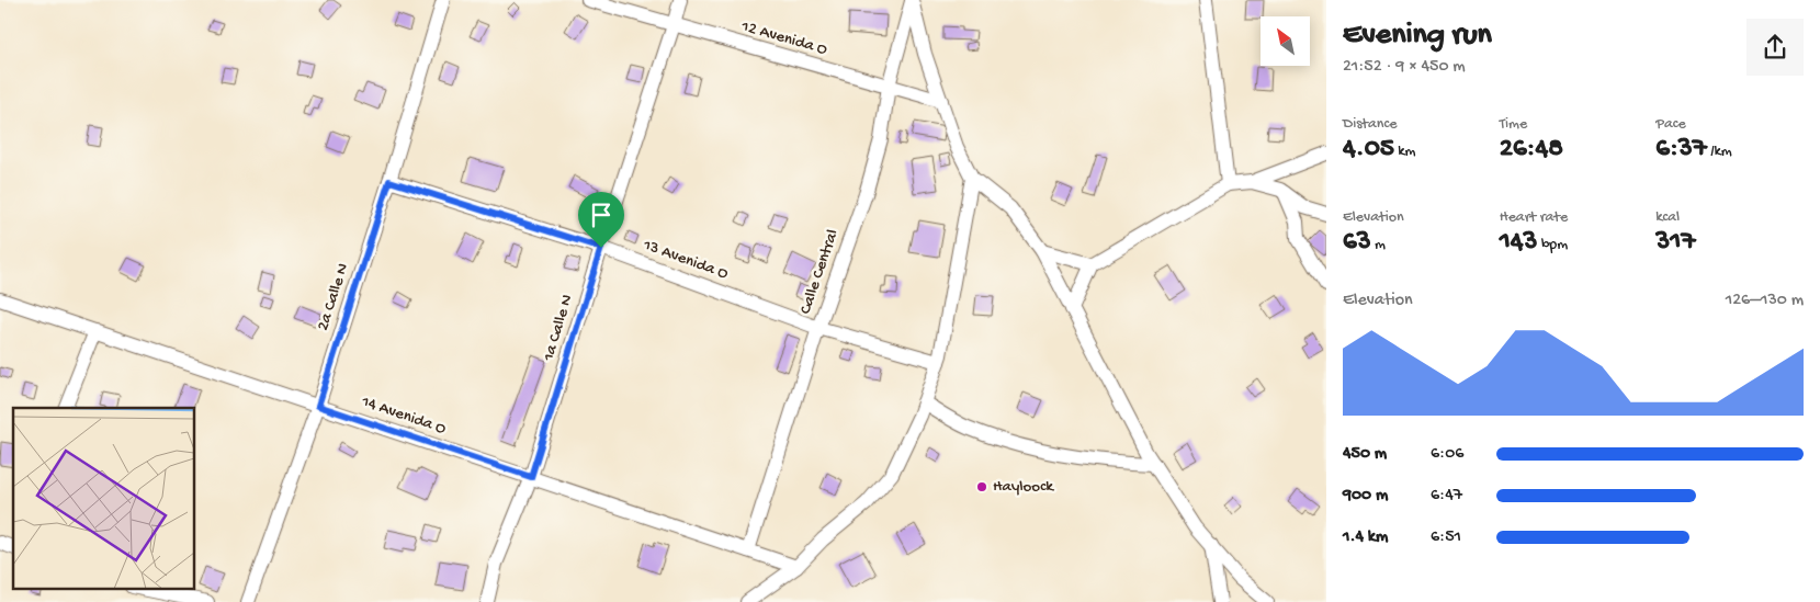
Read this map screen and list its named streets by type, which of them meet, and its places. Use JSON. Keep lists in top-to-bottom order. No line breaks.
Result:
{"streets":{"street":["12 Avenida O","13 Avenida O","Calle Central","2a Calle N","1a Calle N","14 Avenida O"]},"crossings":[["12 Avenida O","Calle Central"],["12 Avenida O","1a Calle N"],["13 Avenida O","Calle Central"],["13 Avenida O","2a Calle N"],["13 Avenida O","1a Calle N"],["Calle Central","14 Avenida O"],["2a Calle N","14 Avenida O"],["1a Calle N","14 Avenida O"]],"places":["Hayloock"],"north":"top left","page":{"heading":["Evening run","21:52 · 9 × 450 m"],"stats":[["Distance","4.05 km"],["Time","26:48"],["Pace","6:37 /km"],["Elevation","63 m"],["Heart rate","143 bpm"],["kcal","317"]],"chart":["Elevation","126–130 m"],"list":[{"name":"450 m","note":"6:06"},{"name":"900 m","note":"6:47"},{"name":"1.4 km","note":"6:51"}]}}
